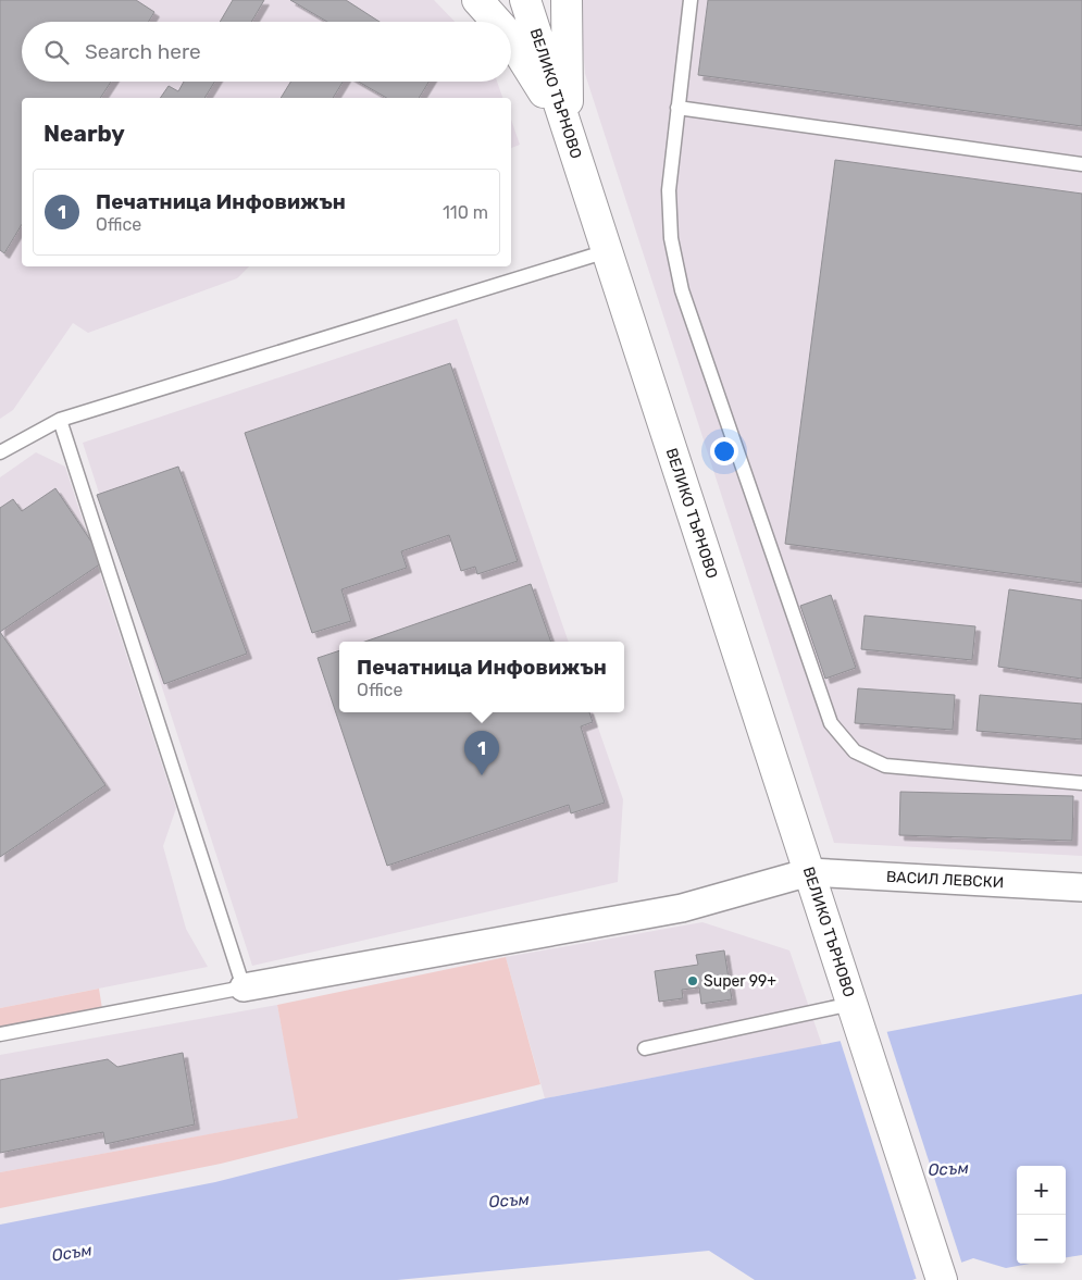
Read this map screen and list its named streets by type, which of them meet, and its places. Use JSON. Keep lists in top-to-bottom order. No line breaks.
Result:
{"streets":{"street":["ВЕЛИКО ТЪРНОВО","ВАСИЛ ЛЕВСКИ"]},"crossings":[["ВЕЛИКО ТЪРНОВО","ВАСИЛ ЛЕВСКИ"]],"water":["Осъм"],"places":["Super 99+"],"page":{"search":"Search here","heading":"Nearby","list":[{"mark":"1","name":"Печатница Инфовижън","note":"Office","value":"110 m"}],"popup":["Печатница Инфовижън","Office"],"pins":"1","map_buttons":["+","−"]}}
